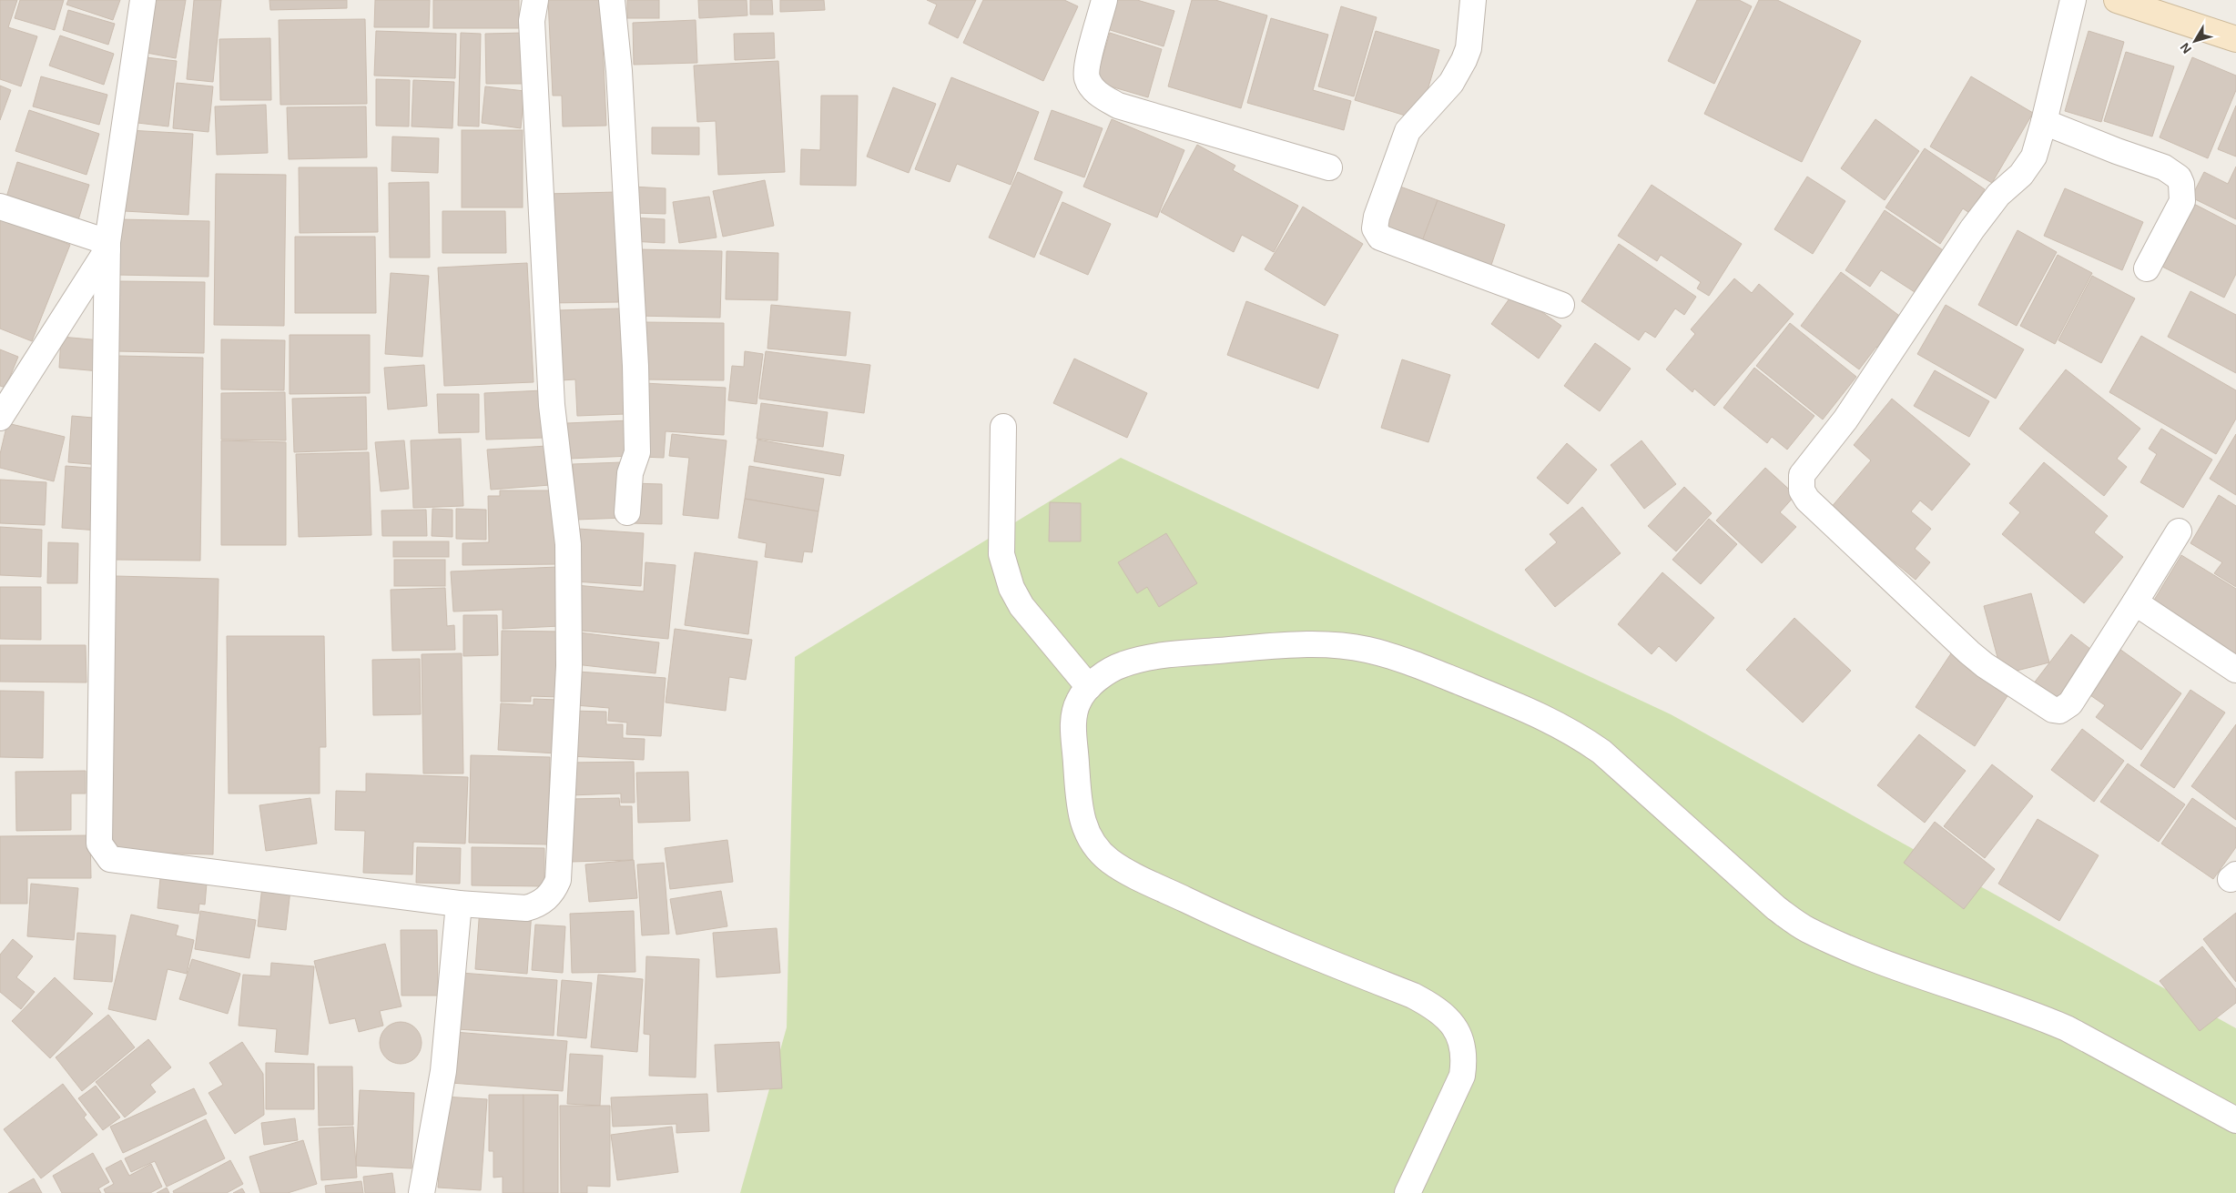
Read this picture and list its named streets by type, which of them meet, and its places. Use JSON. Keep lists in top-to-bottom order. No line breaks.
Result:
{"north":"bottom left"}
